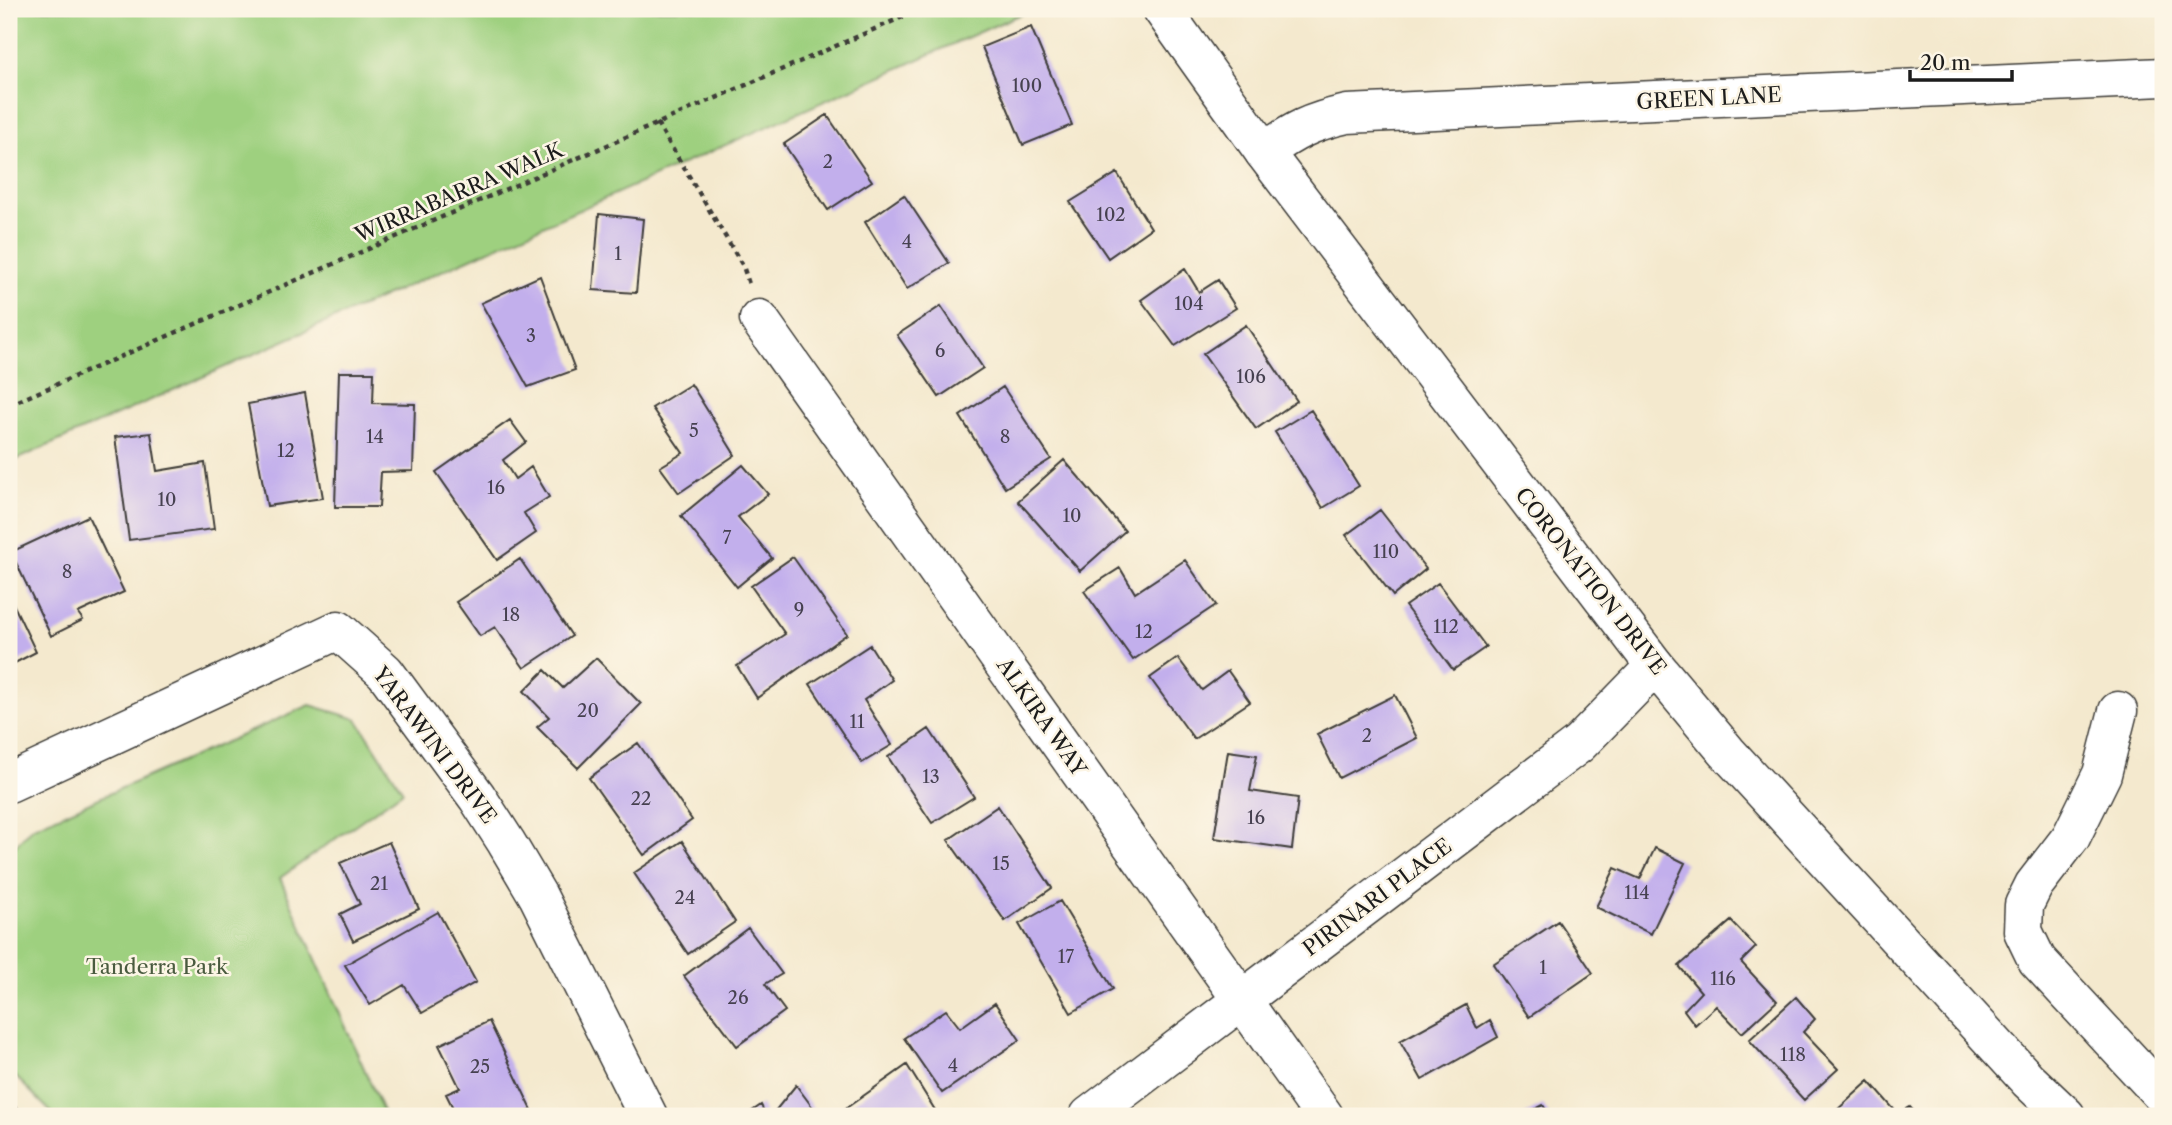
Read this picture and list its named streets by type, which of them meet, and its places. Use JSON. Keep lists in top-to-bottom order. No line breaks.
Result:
{"streets":{"street":["GREEN LANE","CORONATION DRIVE","ALKIRA WAY","YARAWINI DRIVE","PIRINARI PLACE"],"path":["WIRRABARRA WALK"]},"crossings":[["GREEN LANE","CORONATION DRIVE"],["CORONATION DRIVE","PIRINARI PLACE"],["ALKIRA WAY","PIRINARI PLACE"]],"parks":["Tanderra Park"],"house_numbers":["100","2","102","4","1","104","3","6","106","5","14","8","12","16","10","10","7","110","8","9","18","112","12","20","11","2","13","22","16","15","21","114","24","17","1","116","26","118","4","25"],"scale_bar":"20 m"}
